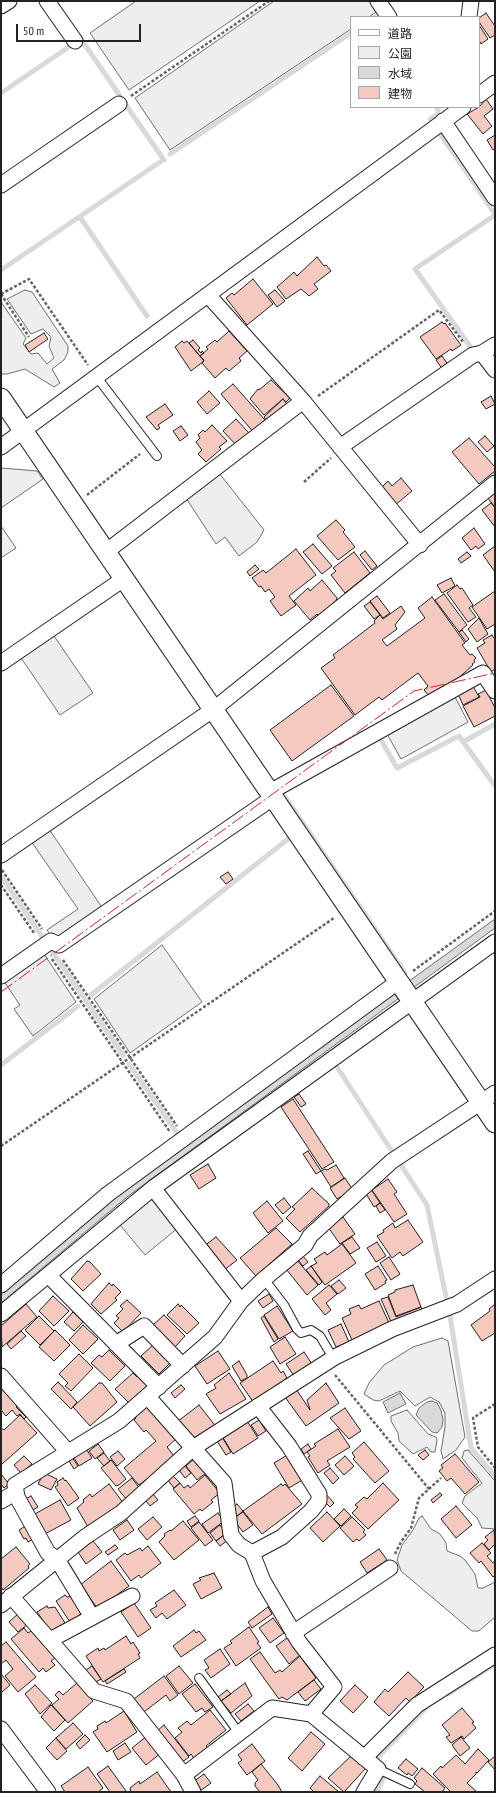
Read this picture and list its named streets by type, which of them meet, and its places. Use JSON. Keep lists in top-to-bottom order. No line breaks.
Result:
{"legend":["道路","公園","水域","建物"],"scale_bar":"50 m"}
